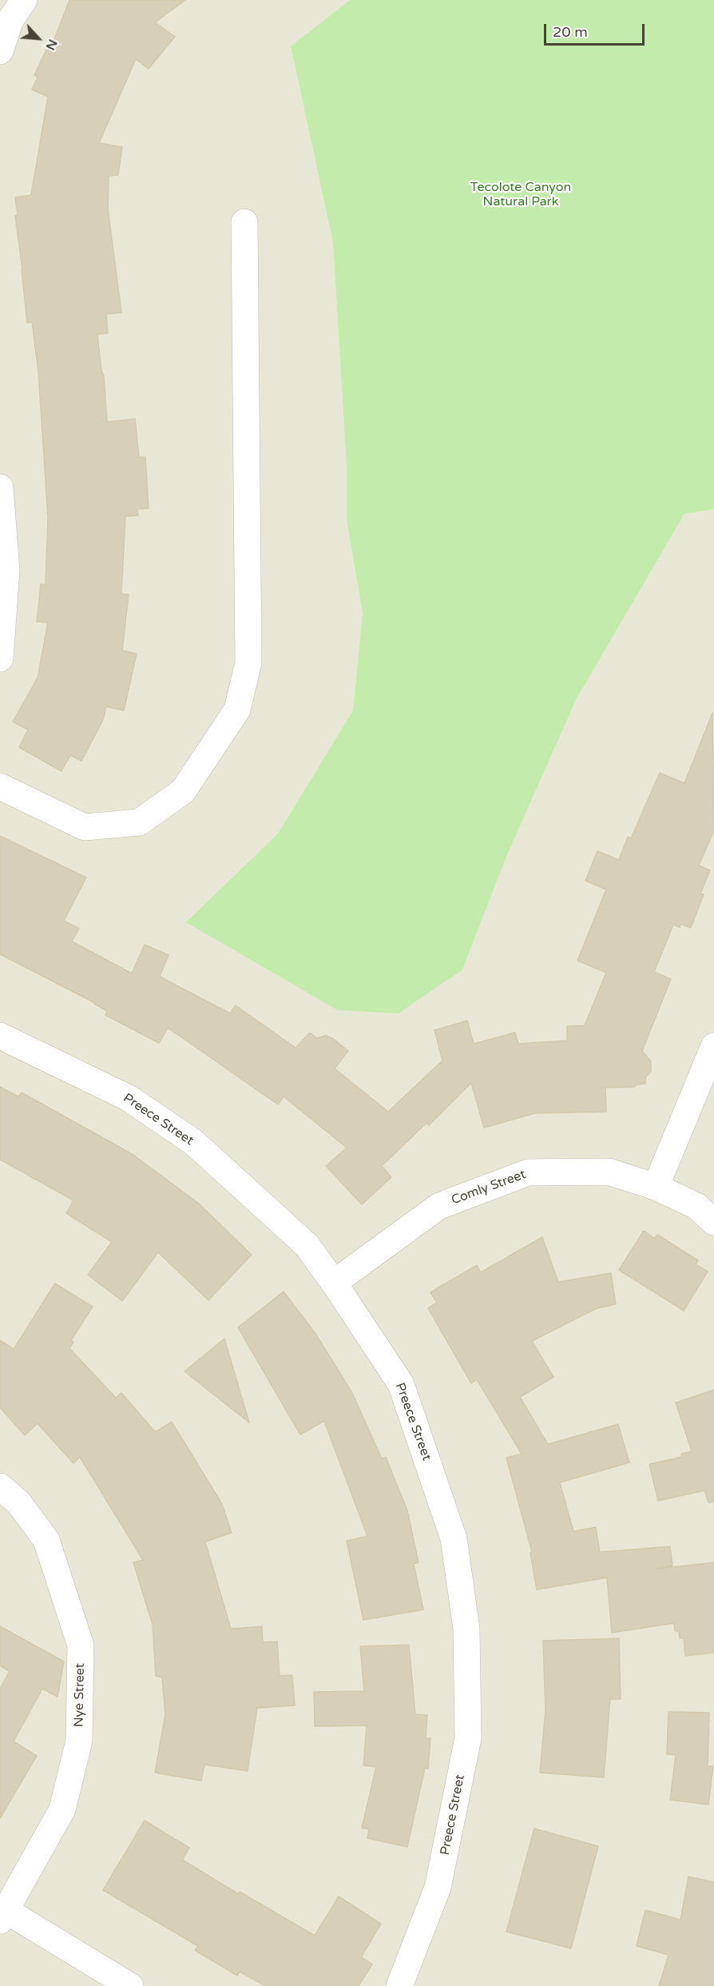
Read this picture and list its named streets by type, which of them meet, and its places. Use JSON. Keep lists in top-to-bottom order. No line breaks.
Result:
{"streets":{"street":["Preece Street","Comly Street","Nye Street"]},"crossings":[["Preece Street","Comly Street"]],"parks":["Tecolote Canyon Natural Park"],"scale_bar":"20 m","north":"bottom right"}
